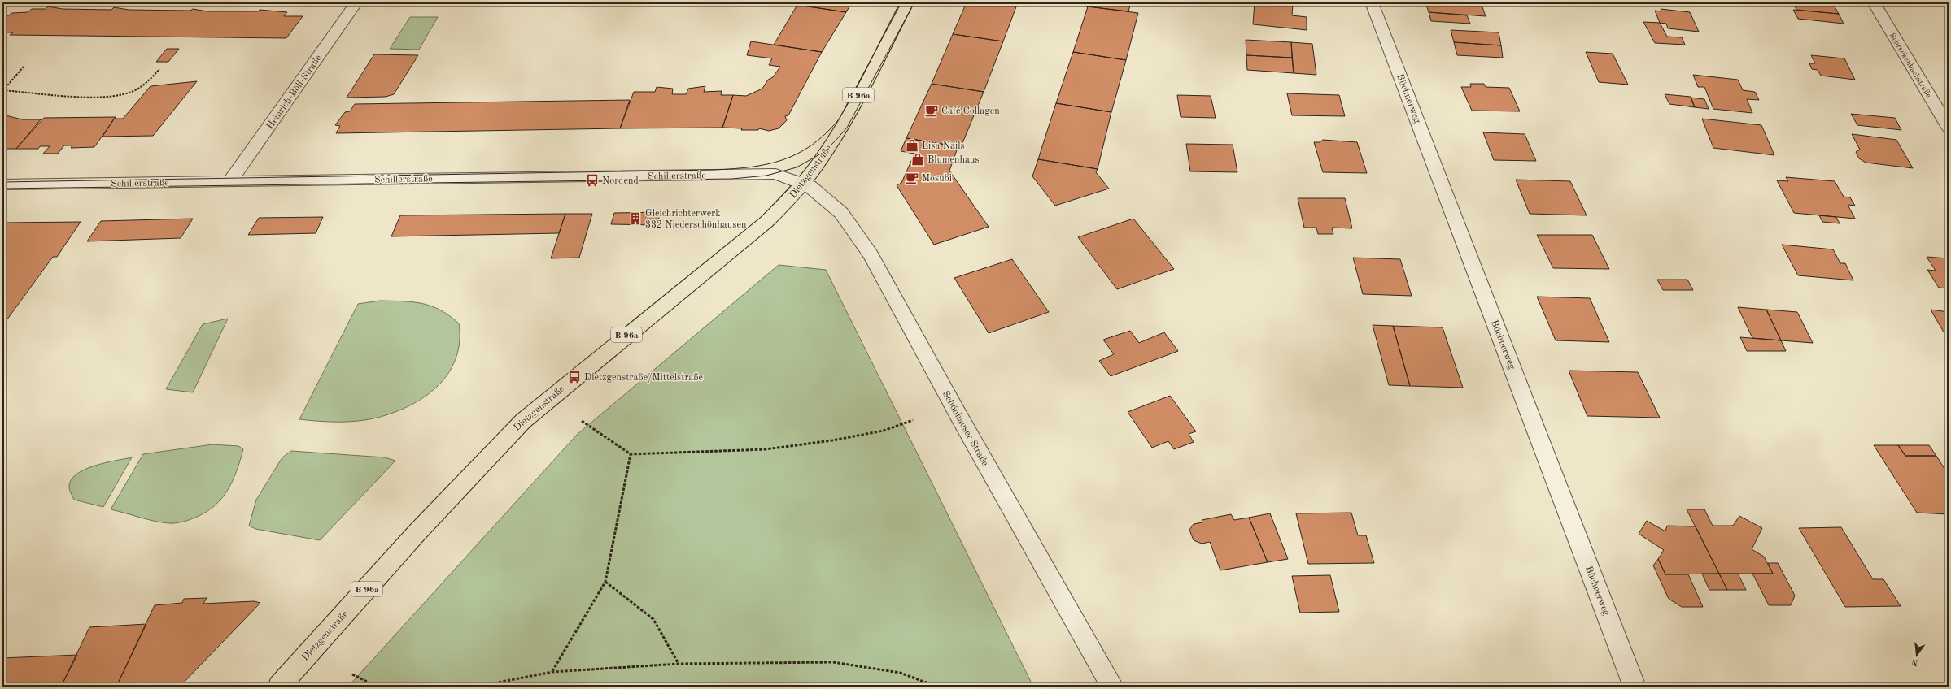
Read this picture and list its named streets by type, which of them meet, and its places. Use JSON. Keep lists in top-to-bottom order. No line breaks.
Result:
{"streets":{"main road":["B 96a","Dietzgenstraße"],"street":["Schreckenbachstraße","Heinrich-Böll-Straße","Büchnerweg","Schillerstraße","Schönhauser Straße"]},"crossings":[["Heinrich-Böll-Straße","Schillerstraße"],["Dietzgenstraße","Schillerstraße"],["Dietzgenstraße","Schönhauser Straße"],["Schillerstraße","Schönhauser Straße"]],"places":{"cafe":["Café Collagen","Mosubi"],"shop":["Lisa Nails","Blumenhaus"],"bus stop":["Nordend","Dietzgenstraße/Mittelstraße"],"building":["Gleichrichterwerk 332 Niederschönhausen"]},"north":"bottom"}
